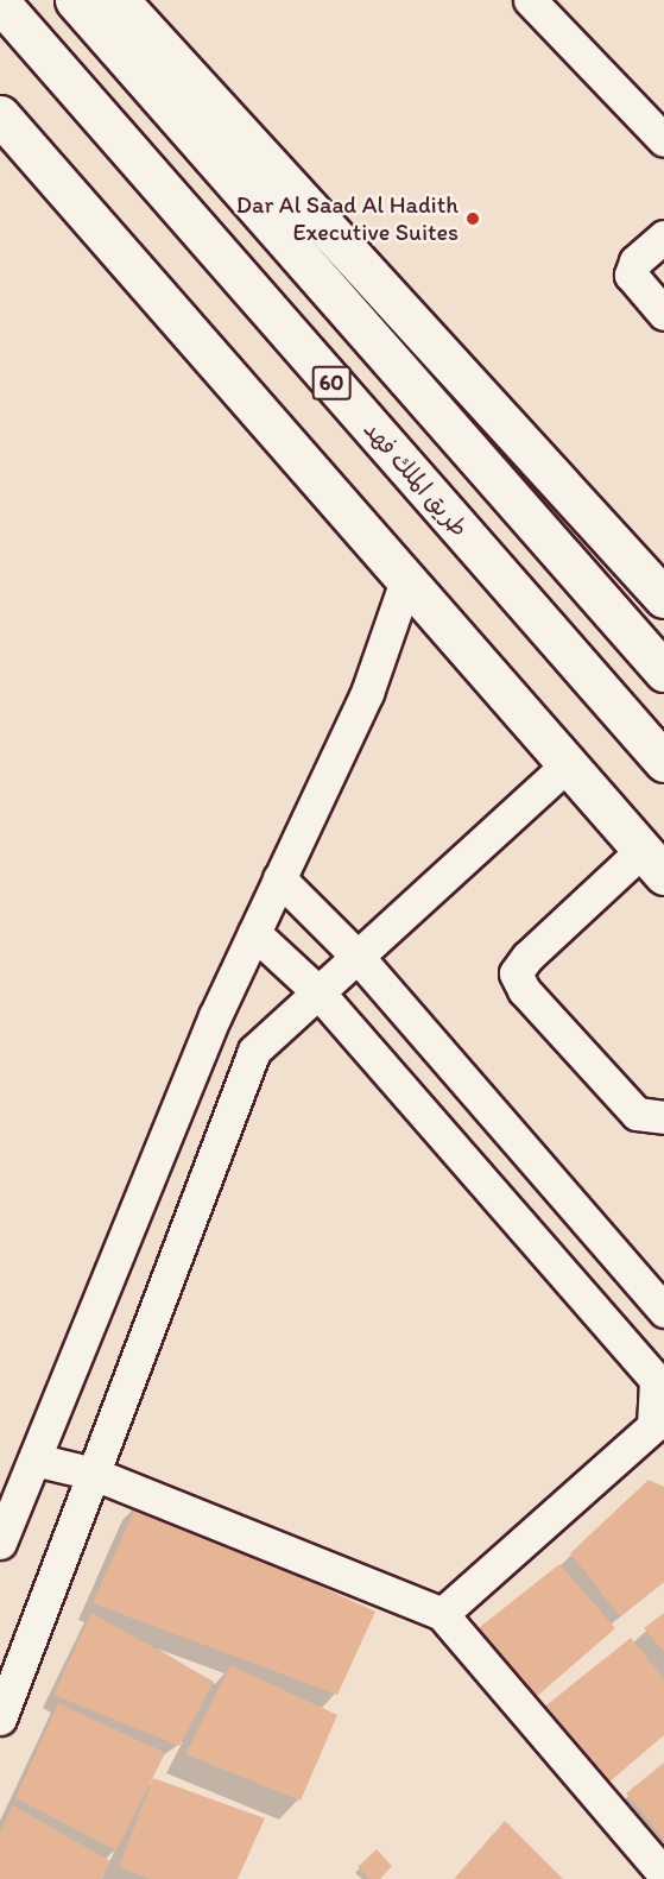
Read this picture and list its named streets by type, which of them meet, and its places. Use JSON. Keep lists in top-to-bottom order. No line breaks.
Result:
{"streets":{"main road":["60","طريق الملك فهد"]},"places":["Dar Al Saad Al Hadith Executive Suites"]}
